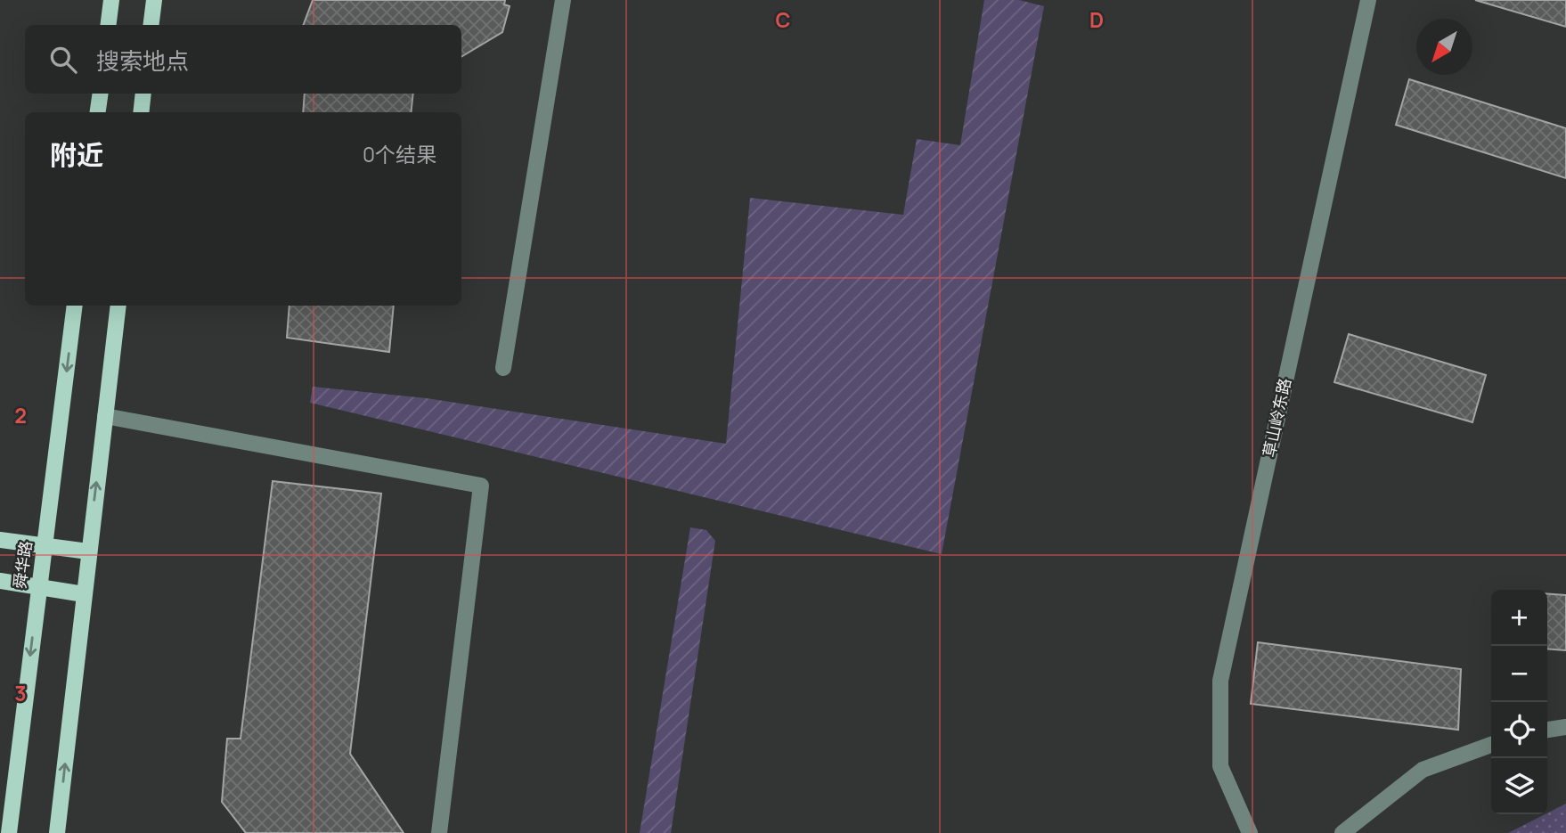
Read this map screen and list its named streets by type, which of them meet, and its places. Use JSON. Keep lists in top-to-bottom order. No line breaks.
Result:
{"streets":{"main road":["舜华路"],"street":["草山岭东路"]},"north":"bottom left","page":{"search":"搜索地点","heading":["附近","0个结果"],"map_buttons":["+","−"]},"grid":{"columns":["C","D"],"rows":["2","3"]}}
